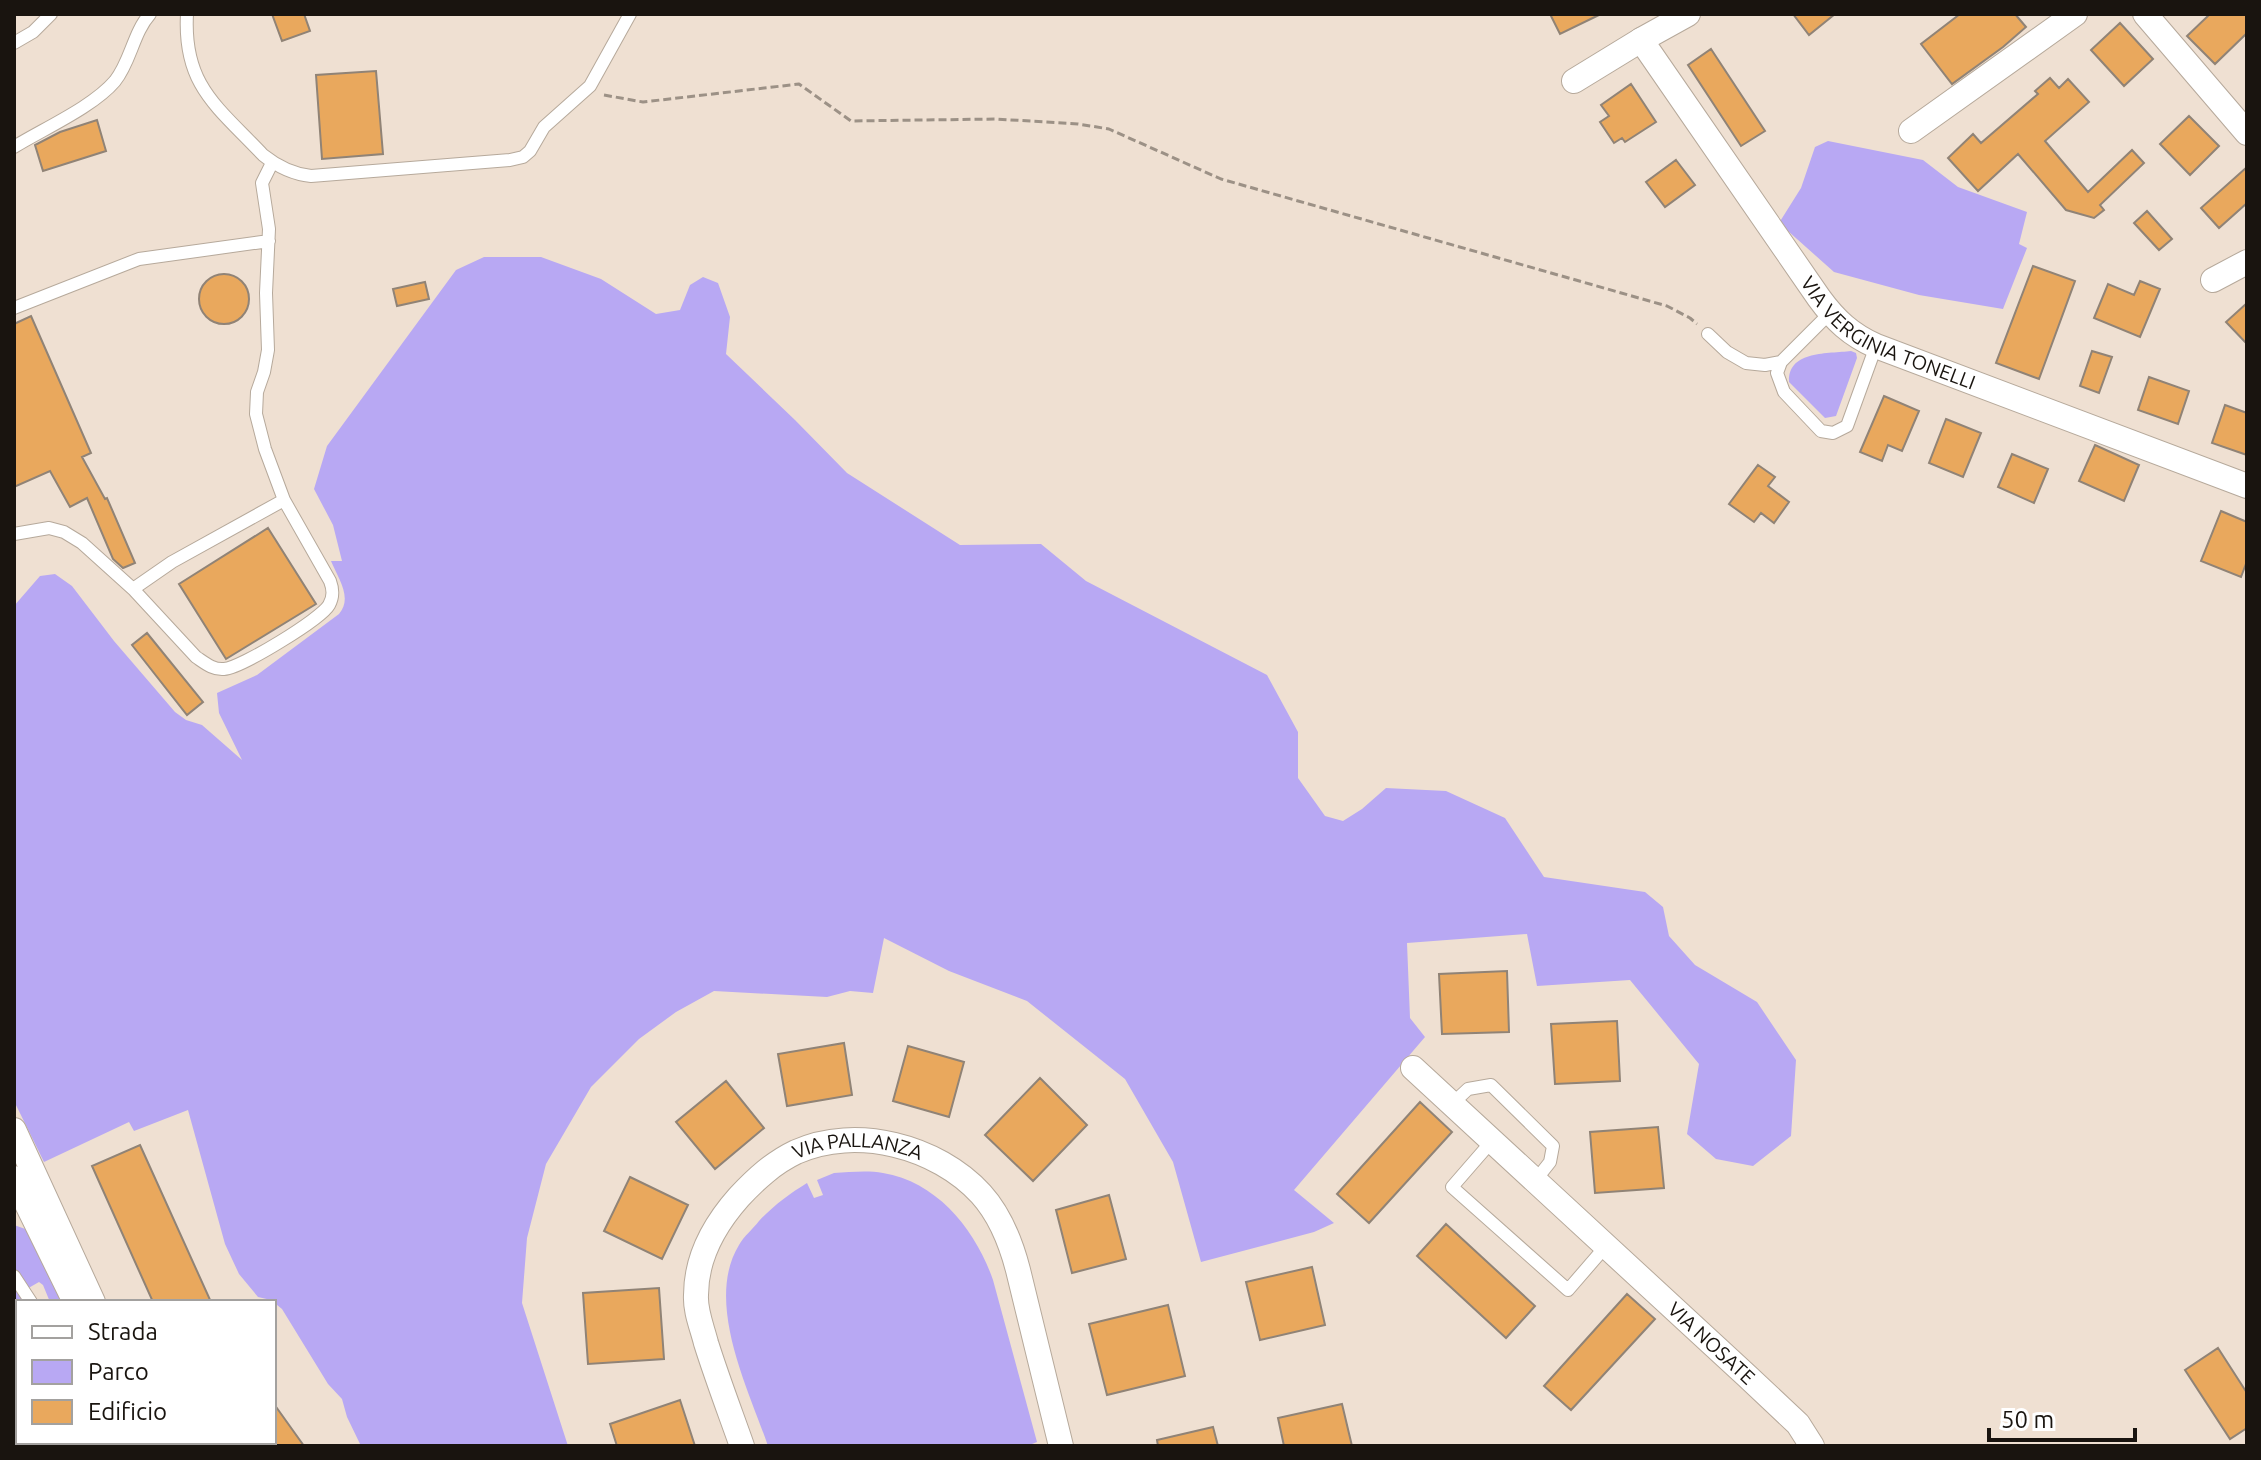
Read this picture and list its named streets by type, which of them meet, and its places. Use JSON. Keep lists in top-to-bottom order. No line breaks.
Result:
{"streets":{"street":["VIA VERGINIA TONELLI","VIA PALLANZA","VIA NOSATE"]},"legend":["Strada","Parco","Edificio"],"scale_bar":"50 m"}
